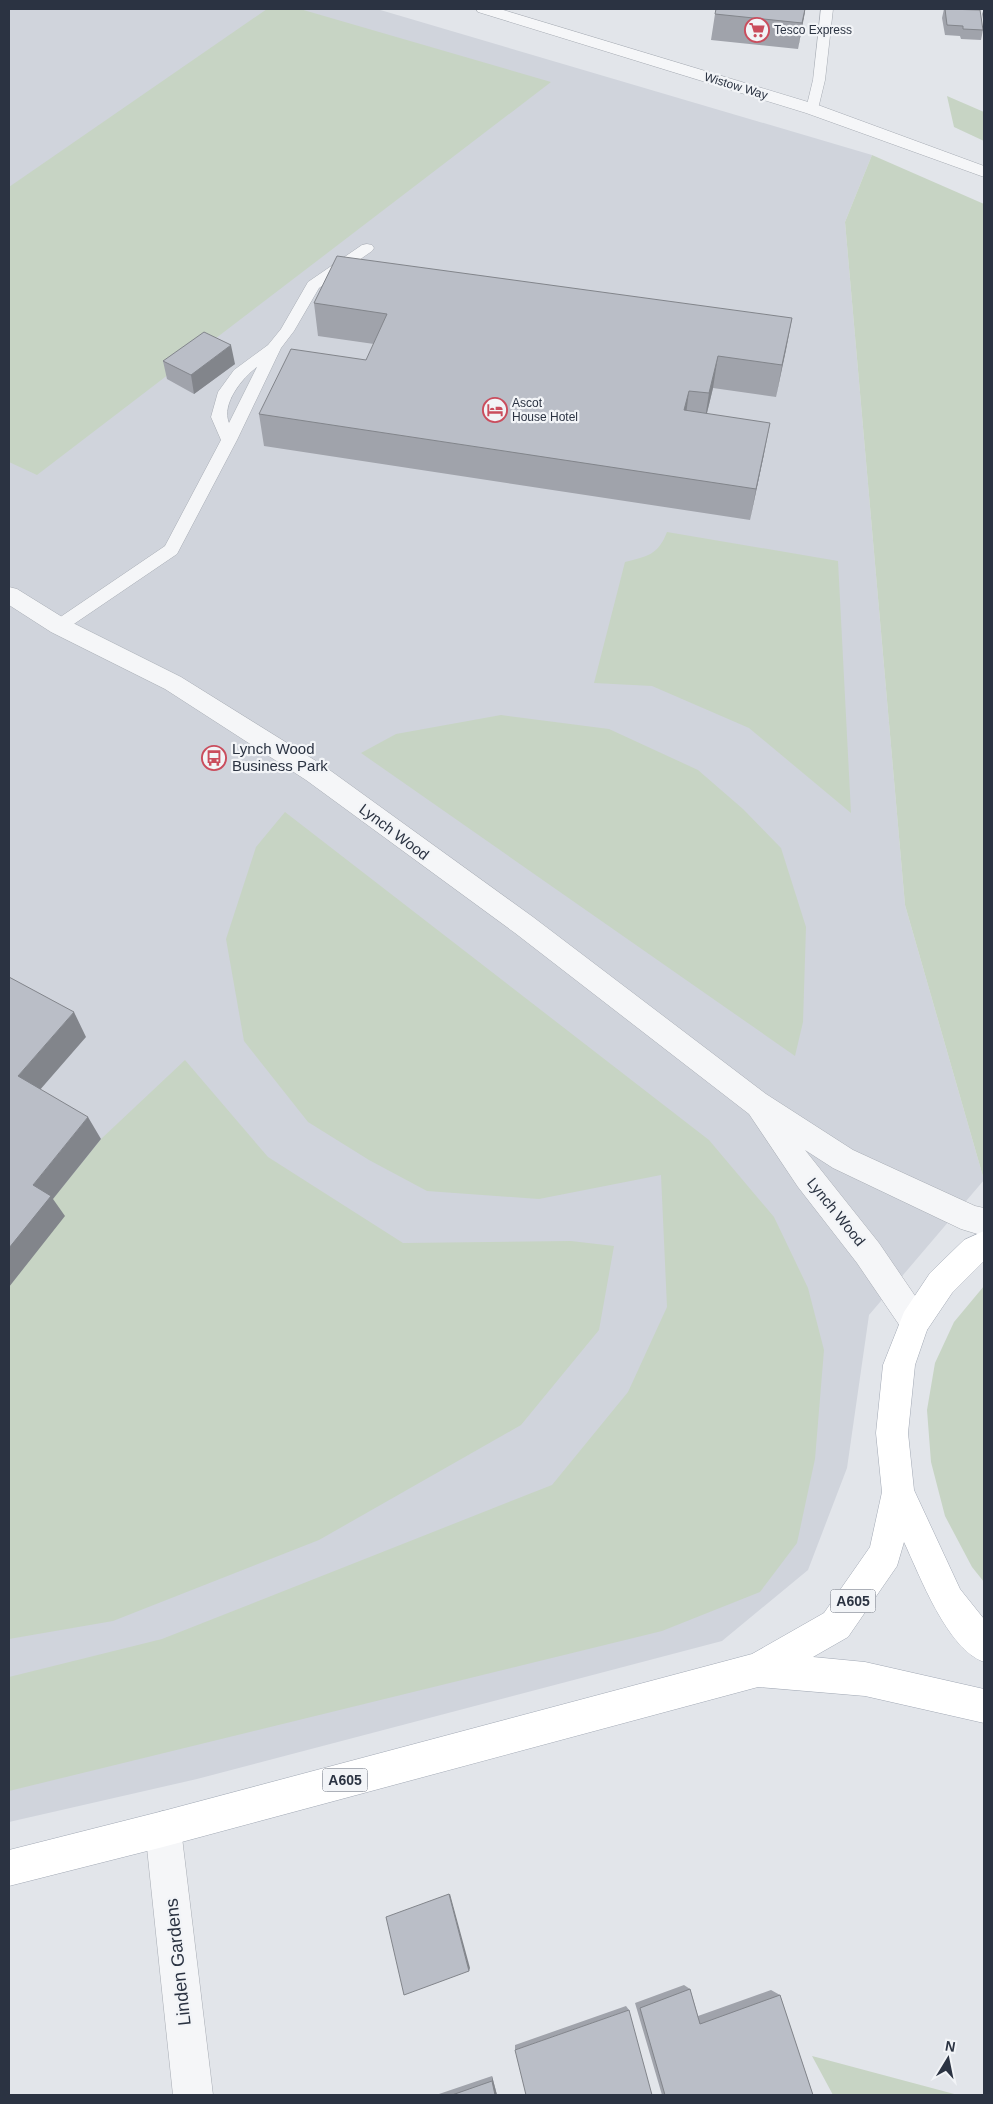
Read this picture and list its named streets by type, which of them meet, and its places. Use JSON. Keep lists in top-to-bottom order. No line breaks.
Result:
{"streets":{"main road":["A605"],"street":["Wistow Way","Lynch Wood","Linden Gardens"]},"crossings":[["A605","Linden Gardens"]],"places":{"supermarket":["Tesco Express"],"hotel":["Ascot House Hotel"],"bus stop":["Lynch Wood Business Park"]},"north":"top"}
